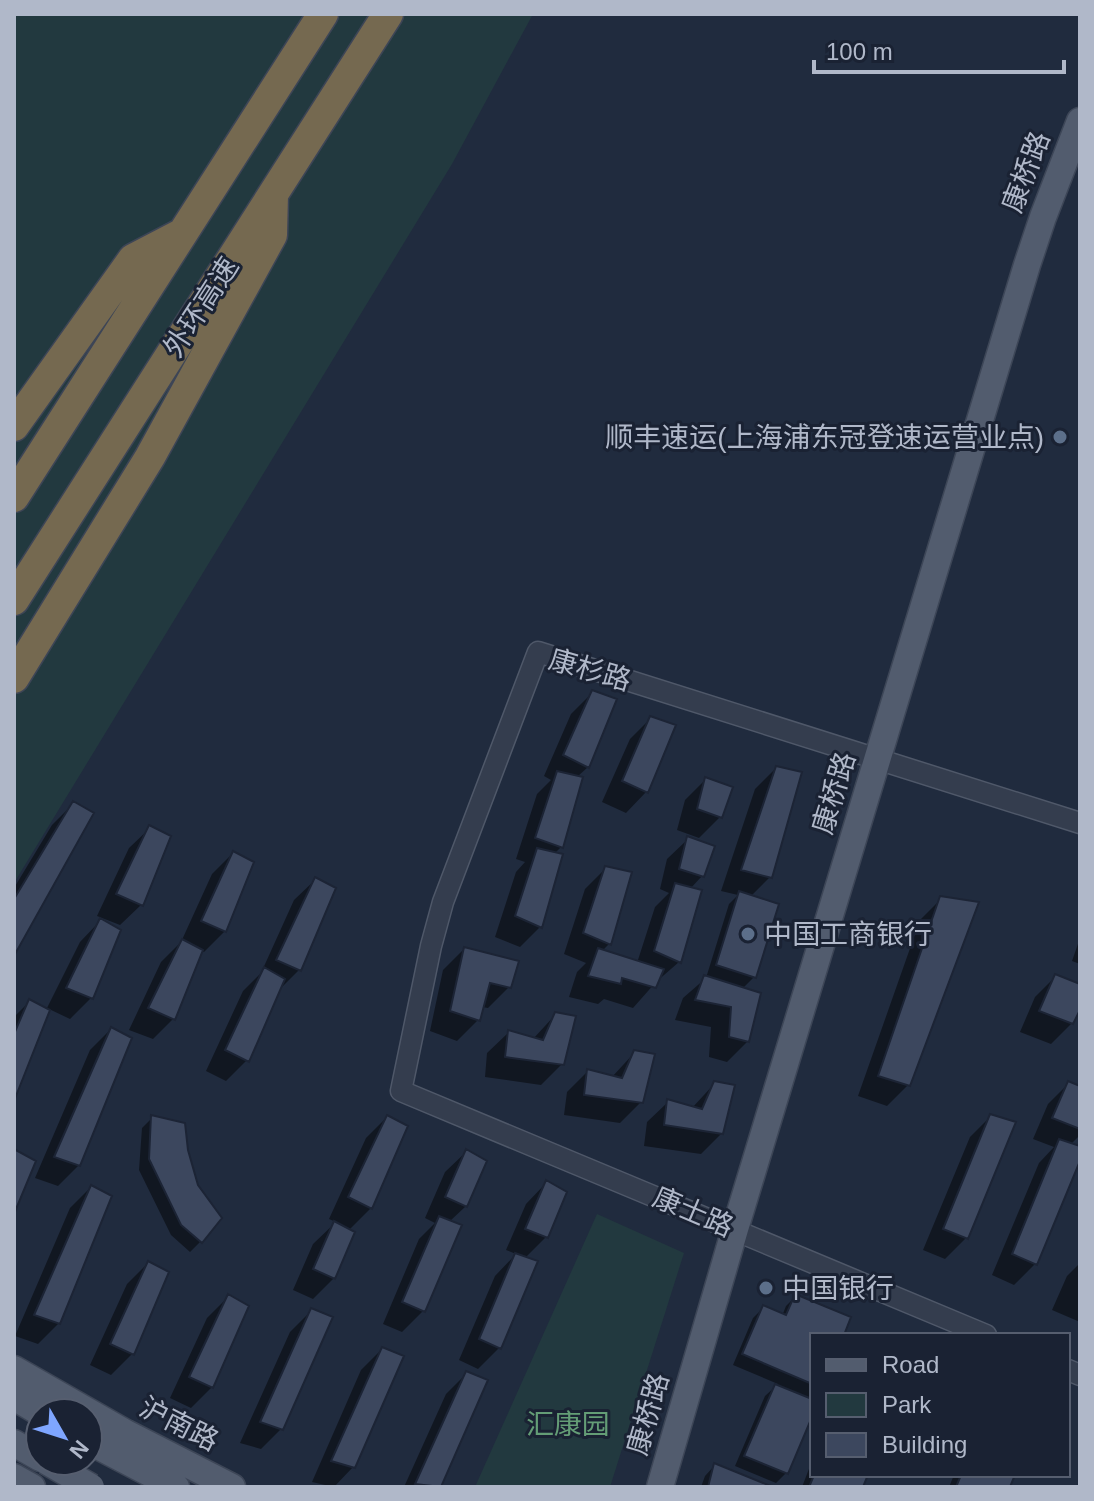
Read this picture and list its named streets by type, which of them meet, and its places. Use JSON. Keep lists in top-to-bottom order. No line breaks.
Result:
{"streets":{"highway":["外环高速"],"main road":["康桥路","沪南路"],"street":["康杉路","康士路"]},"crossings":[["康桥路","康杉路"],["康桥路","康士路"],["康杉路","康士路"]],"parks":["汇康园"],"places":["顺丰速运(上海浦东冠登速运营业点)","中国工商银行","中国银行"],"legend":["Road","Park","Building"],"scale_bar":"100 m","north":"bottom right"}
